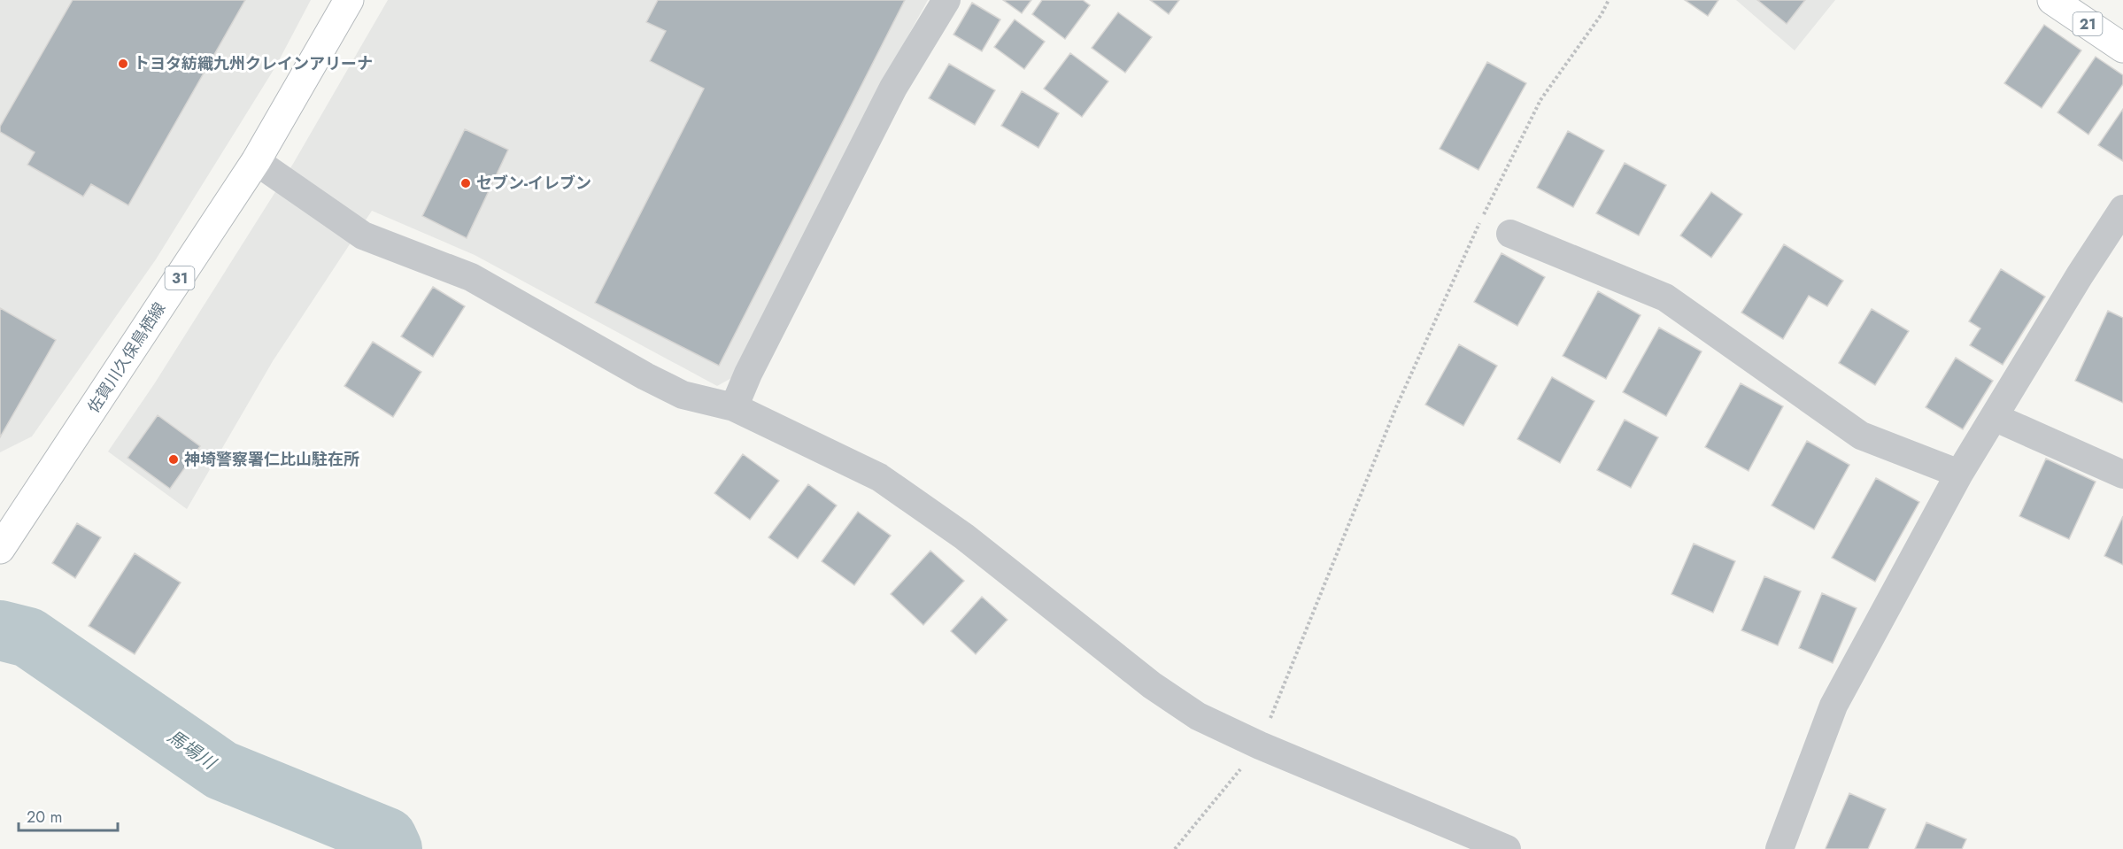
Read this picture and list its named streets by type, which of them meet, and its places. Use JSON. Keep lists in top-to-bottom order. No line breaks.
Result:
{"streets":{"main road":["21","31","佐賀川久保鳥栖線"]},"water":["馬場川"],"places":["トヨタ紡織九州クレインアリーナ","セブン-イレブン","神埼警察署仁比山駐在所"],"scale_bar":"20 m"}
